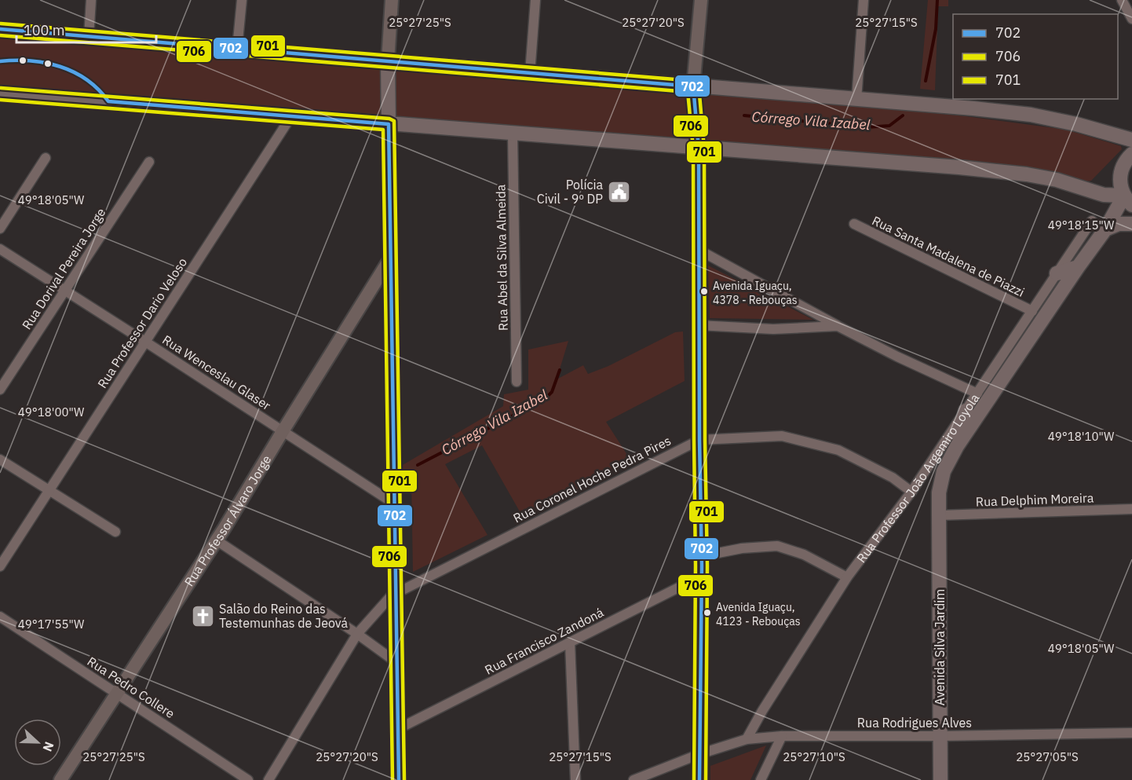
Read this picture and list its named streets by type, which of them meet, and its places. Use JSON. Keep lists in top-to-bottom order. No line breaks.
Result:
{"streets":{"main road":["Rua Professor João Argemiro Loyola","Rua Professor Álvaro Jorge","Avenida Silva Jardim"],"street":["Rua Santa Madalena de Piazzi","Rua Abel da Silva Almeida","Rua Dorival Pereira Jorge","Rua Professor Dario Veloso","Rua Wenceslau Glaser","Rua Coronel Hoche Pedra Pires","Rua Delphim Moreira","Rua Francisco Zandoná","Rua Pedro Collere","Rua Rodrigues Alves"]},"crossings":[["Rua Santa Madalena de Piazzi","Rua Professor João Argemiro Loyola"],["Rua Dorival Pereira Jorge","Rua Wenceslau Glaser"],["Rua Professor Dario Veloso","Rua Wenceslau Glaser"],["Rua Wenceslau Glaser","Rua Professor Álvaro Jorge"],["Rua Professor João Argemiro Loyola","Rua Coronel Hoche Pedra Pires"],["Rua Professor João Argemiro Loyola","Rua Delphim Moreira"],["Rua Professor João Argemiro Loyola","Avenida Silva Jardim"],["Rua Professor João Argemiro Loyola","Rua Rodrigues Alves"],["Rua Delphim Moreira","Avenida Silva Jardim"],["Rua Professor Álvaro Jorge","Rua Pedro Collere"],["Avenida Silva Jardim","Rua Rodrigues Alves"]],"water":["Córrego Vila Izabel"],"places":{"public building":["Polícia Civil - 9º DP"],"other":["Avenida Iguaçu, 4378 - Rebouças","Avenida Iguaçu, 4123 - Rebouças"],"church":["Salão do Reino das Testemunhas de Jeová"]},"lines":["transit line 701","transit line 702","transit line 706"],"legend":["702","706","701"],"scale_bar":"100 m","north":"right","coordinates":["25°27'25\"S","25°27'20\"S","25°27'15\"S","49°18'05\"W","49°18'15\"W","49°18'00\"W","49°18'10\"W","49°17'55\"W","25°27'10\"S","25°27'05\"S"]}
